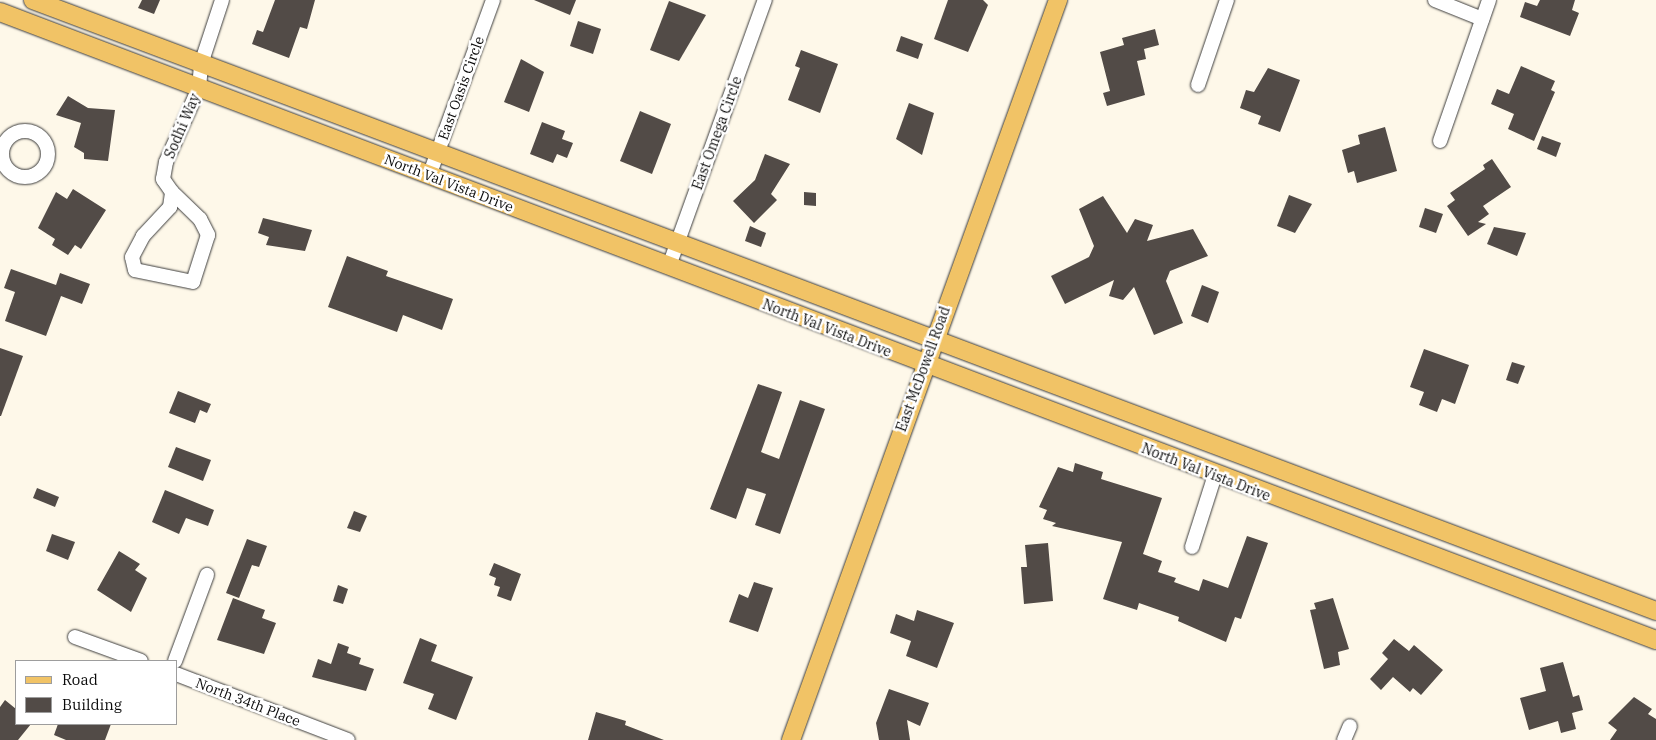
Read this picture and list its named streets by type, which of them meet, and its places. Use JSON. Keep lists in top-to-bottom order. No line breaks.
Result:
{"streets":{"main road":["North Val Vista Drive","East McDowell Road"],"street":["East Oasis Circle","Sodhi Way","East Omega Circle","North 34th Place"]},"crossings":[["East Oasis Circle","North Val Vista Drive"],["Sodhi Way","North Val Vista Drive"],["East Omega Circle","North Val Vista Drive"],["North Val Vista Drive","East McDowell Road"]],"legend":["Road","Building"]}
